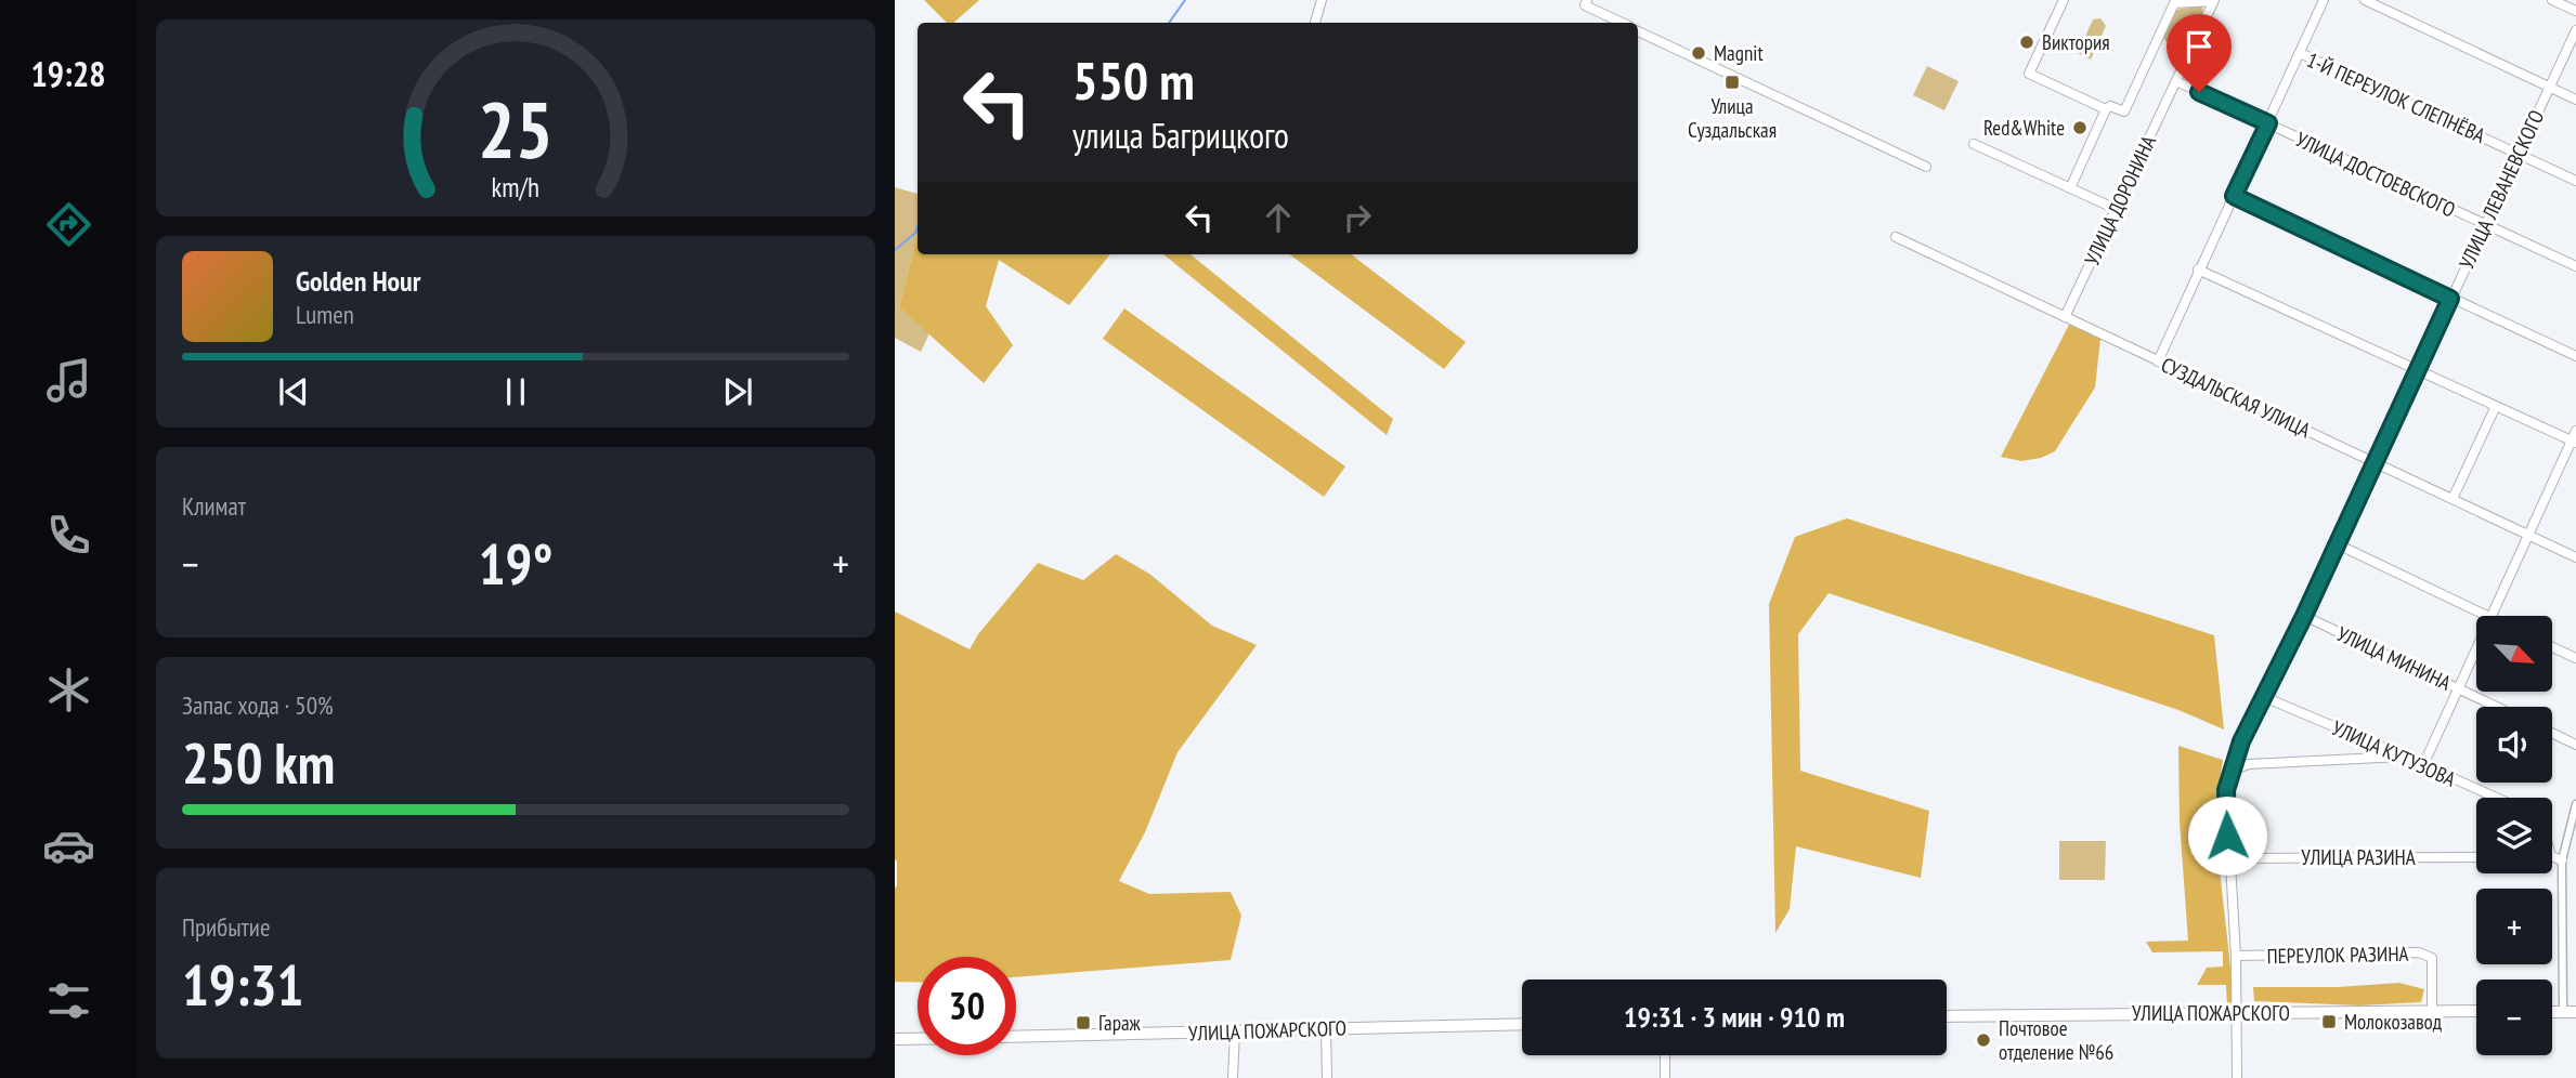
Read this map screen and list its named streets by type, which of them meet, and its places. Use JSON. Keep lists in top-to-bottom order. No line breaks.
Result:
{"streets":{"street":["1-Й ПЕРЕУЛОК СЛЕПНЁВА","УЛИЦА ДОСТОЕВСКОГО","УЛИЦА ЛЕВАНЕВСКОГО","УЛИЦА ДОРОНИНА","СУЗДАЛЬСКАЯ УЛИЦА","УЛИЦА МИНИНА","УЛИЦА КУТУЗОВА","УЛИЦА РАЗИНА","ПЕРЕУЛОК РАЗИНА","УЛИЦА ПОЖАРСКОГО"]},"crossings":[["1-Й ПЕРЕУЛОК СЛЕПНЁВА","УЛИЦА ЛЕВАНЕВСКОГО"],["УЛИЦА ДОСТОЕВСКОГО","УЛИЦА ЛЕВАНЕВСКОГО"],["УЛИЦА ДОСТОЕВСКОГО","УЛИЦА ДОРОНИНА"],["УЛИЦА ЛЕВАНЕВСКОГО","СУЗДАЛЬСКАЯ УЛИЦА"],["УЛИЦА ЛЕВАНЕВСКОГО","УЛИЦА МИНИНА"],["УЛИЦА ЛЕВАНЕВСКОГО","УЛИЦА КУТУЗОВА"],["УЛИЦА ЛЕВАНЕВСКОГО","УЛИЦА РАЗИНА"],["УЛИЦА ЛЕВАНЕВСКОГО","ПЕРЕУЛОК РАЗИНА"],["УЛИЦА ЛЕВАНЕВСКОГО","УЛИЦА ПОЖАРСКОГО"],["УЛИЦА ДОРОНИНА","СУЗДАЛЬСКАЯ УЛИЦА"],["ПЕРЕУЛОК РАЗИНА","УЛИЦА ПОЖАРСКОГО"]],"places":{"other":["Виктория","Magnit","Red&White","Почтовое отделение №66"],"transit":["Улица Суздальская","Молокозавод","Гараж"]},"north":"bottom right","page":{"tabs":"19:28","turn":["550 m","улица Багрицкого"],"song":["Golden Hour","Lumen"],"tile":["Климат",["Запас хода · 50%","250 km"],["Прибытие","19:31"]],"heat":["−","19°","+"],"map_buttons":["+","−"],"limit":"30","trip":"19:31 · 3 мин · 910 m","gauge":["25","km/h"]}}
